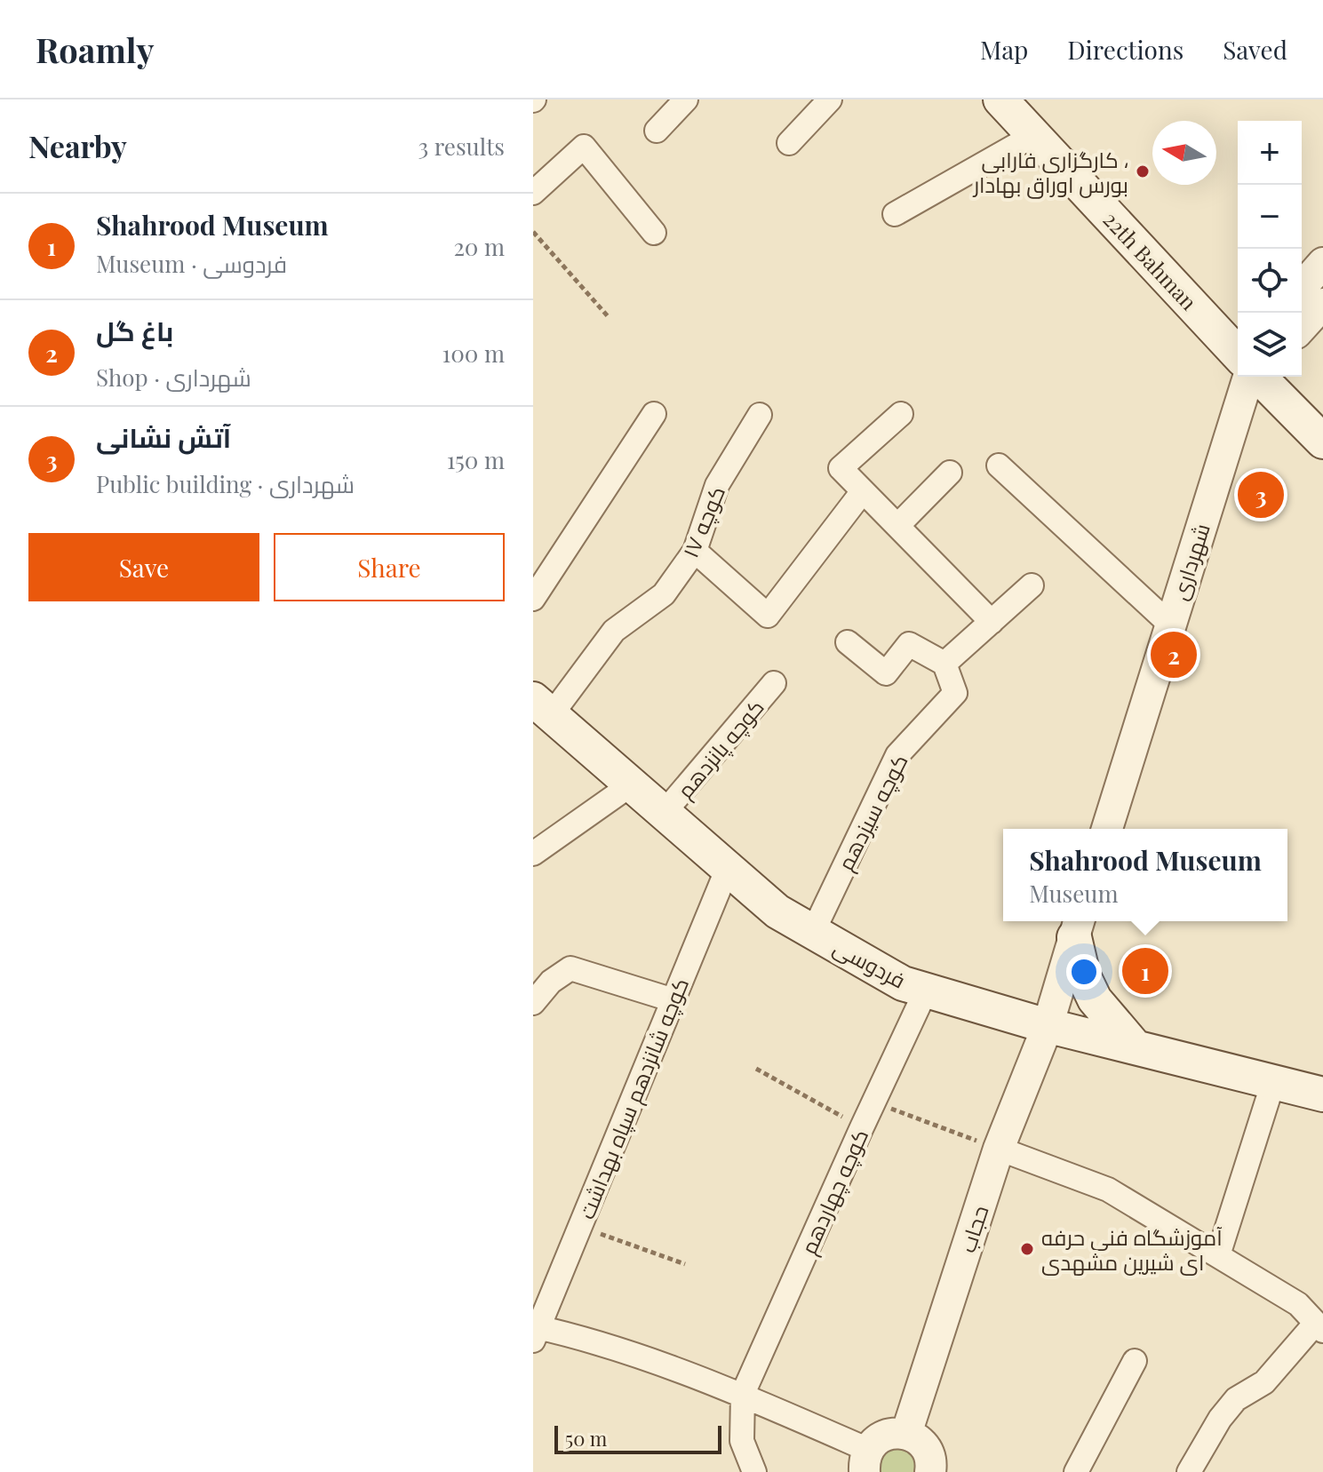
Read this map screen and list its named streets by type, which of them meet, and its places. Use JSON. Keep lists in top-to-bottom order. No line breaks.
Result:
{"streets":{"main road":["22th Bahman","فردوسی"],"street":["۱۷ کوچه","شهرداری","کوچه پانزدهم","کوچه سیزدهم","کوچه شانزدهم سپاه بهداشت","کوچه چهاردهم","حجاب"]},"crossings":[["۱۷ کوچه","فردوسی"],["کوچه پانزدهم","فردوسی"],["کوچه سیزدهم","فردوسی"],["فردوسی","کوچه شانزدهم سپاه بهداشت"],["فردوسی","کوچه چهاردهم"],["فردوسی","حجاب"]],"places":["کارگزاری فارابی ، بورس اوراق بهادار","آموزشگاه فنی حرفه ای شیرین مشهدی"],"scale_bar":"50 m","north":"left","page":{"header":"Roamly","nav":["Map","Directions","Saved"],"heading":["Nearby","3 results"],"map_buttons":["+","−"],"list":[{"mark":"1","name":"Shahrood Museum","note":"Museum · فردوسی","value":"20 m"},{"mark":"2","name":"باغ گل","note":"Shop · شهرداری","value":"100 m"},{"mark":"3","name":"آتش نشانی","note":"Public building · شهرداری","value":"150 m"}],"pins":["3","2","1"],"buttons":["Save","Share"],"popup":["Shahrood Museum","Museum"],"scale":"50 m"}}
